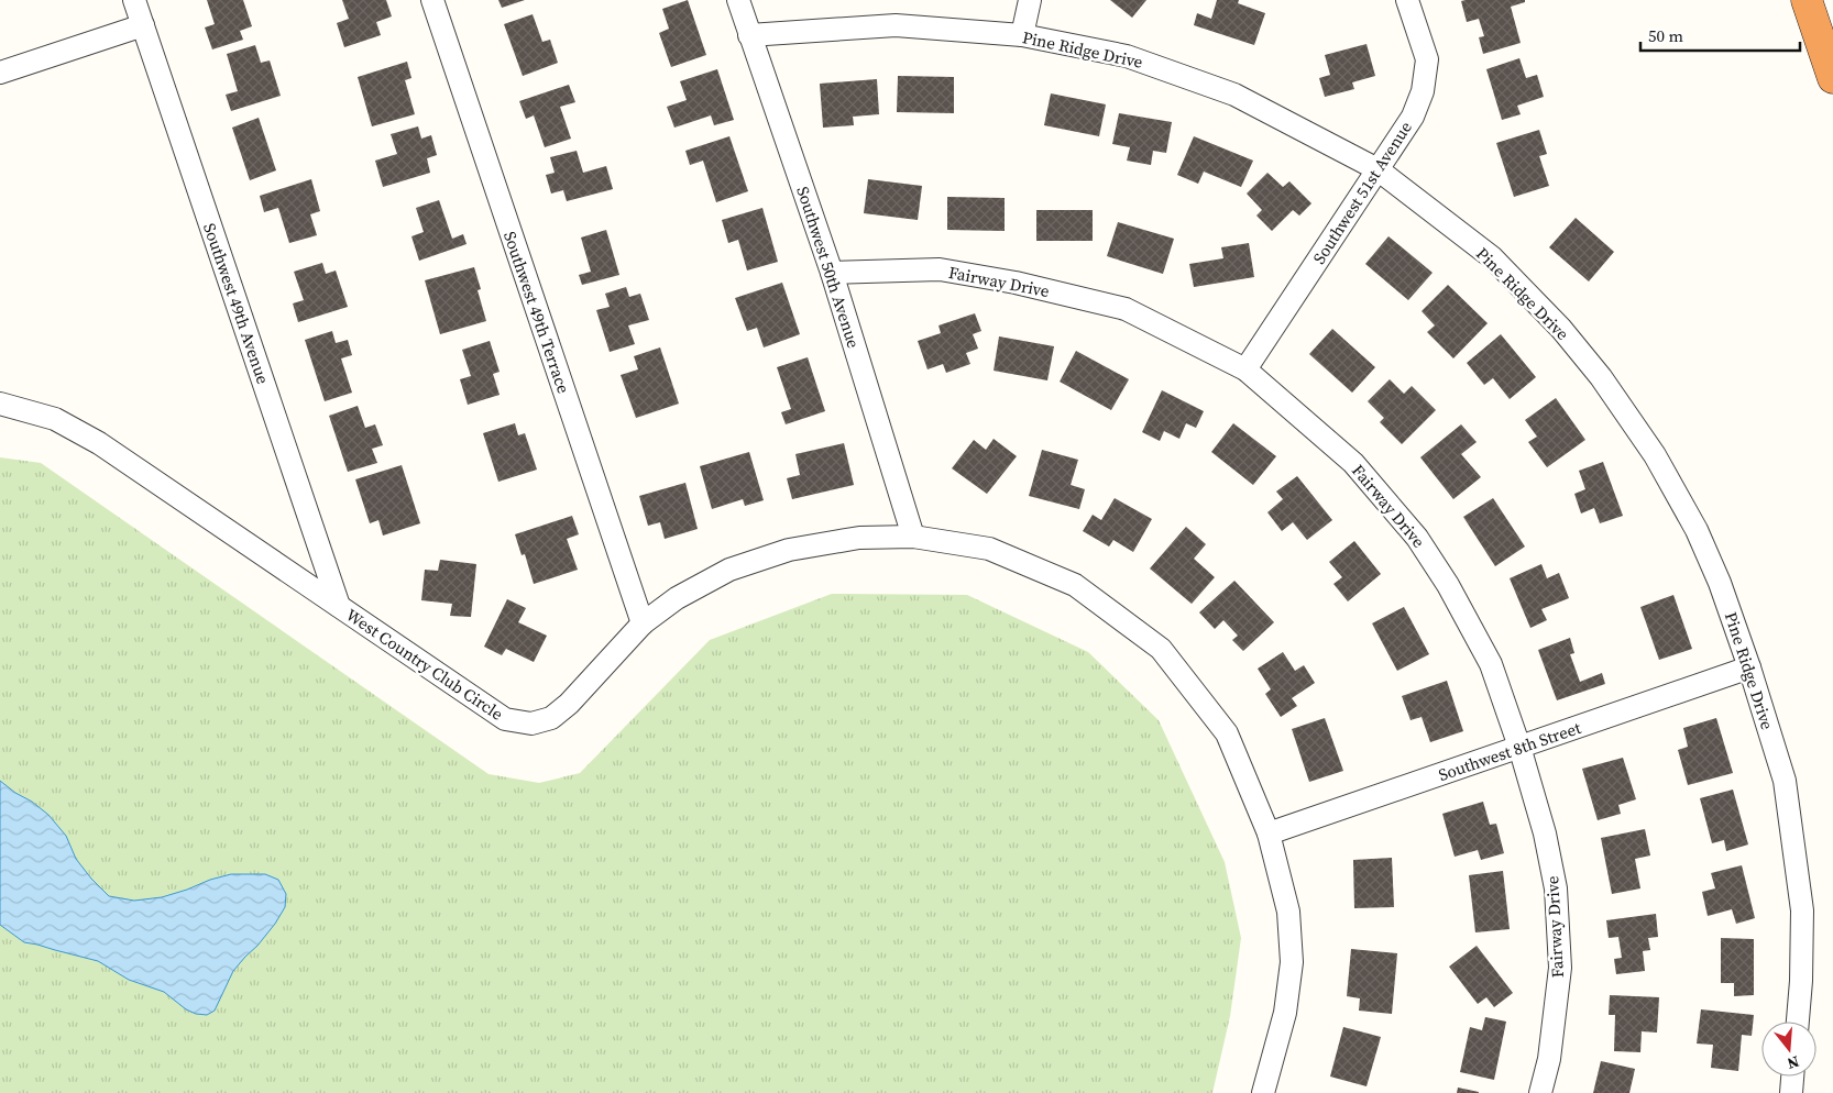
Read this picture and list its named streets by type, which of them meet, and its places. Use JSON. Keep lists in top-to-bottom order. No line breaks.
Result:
{"streets":{"street":["Pine Ridge Drive","Southwest 51st Avenue","Southwest 50th Avenue","Fairway Drive","Southwest 49th Avenue","Southwest 49th Terrace","West Country Club Circle","Southwest 8th Street"]},"crossings":[["Pine Ridge Drive","Southwest 51st Avenue"],["Pine Ridge Drive","Southwest 50th Avenue"],["Pine Ridge Drive","Southwest 8th Street"],["Southwest 51st Avenue","Fairway Drive"],["Southwest 50th Avenue","Fairway Drive"],["Southwest 50th Avenue","West Country Club Circle"],["Fairway Drive","Southwest 8th Street"],["Southwest 49th Avenue","West Country Club Circle"],["Southwest 49th Terrace","West Country Club Circle"],["West Country Club Circle","Southwest 8th Street"]],"scale_bar":"50 m","north":"bottom"}
